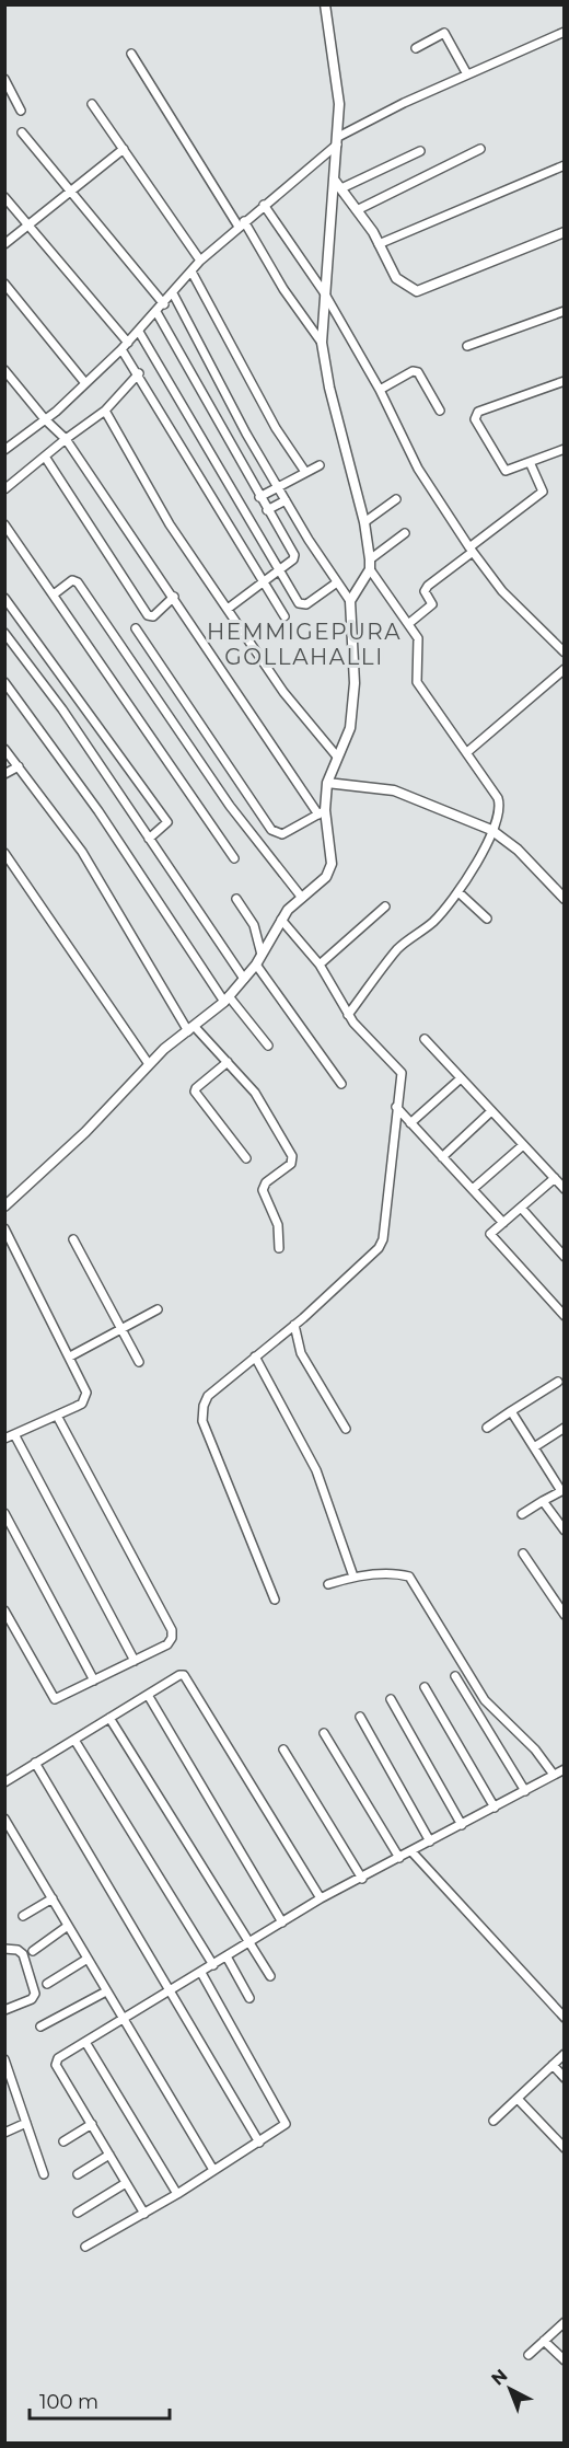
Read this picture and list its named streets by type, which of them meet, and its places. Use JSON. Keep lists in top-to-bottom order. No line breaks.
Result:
{"districts":["HEMMIGEPURA GOLLAHALLI"],"scale_bar":"100 m","north":"top left"}
